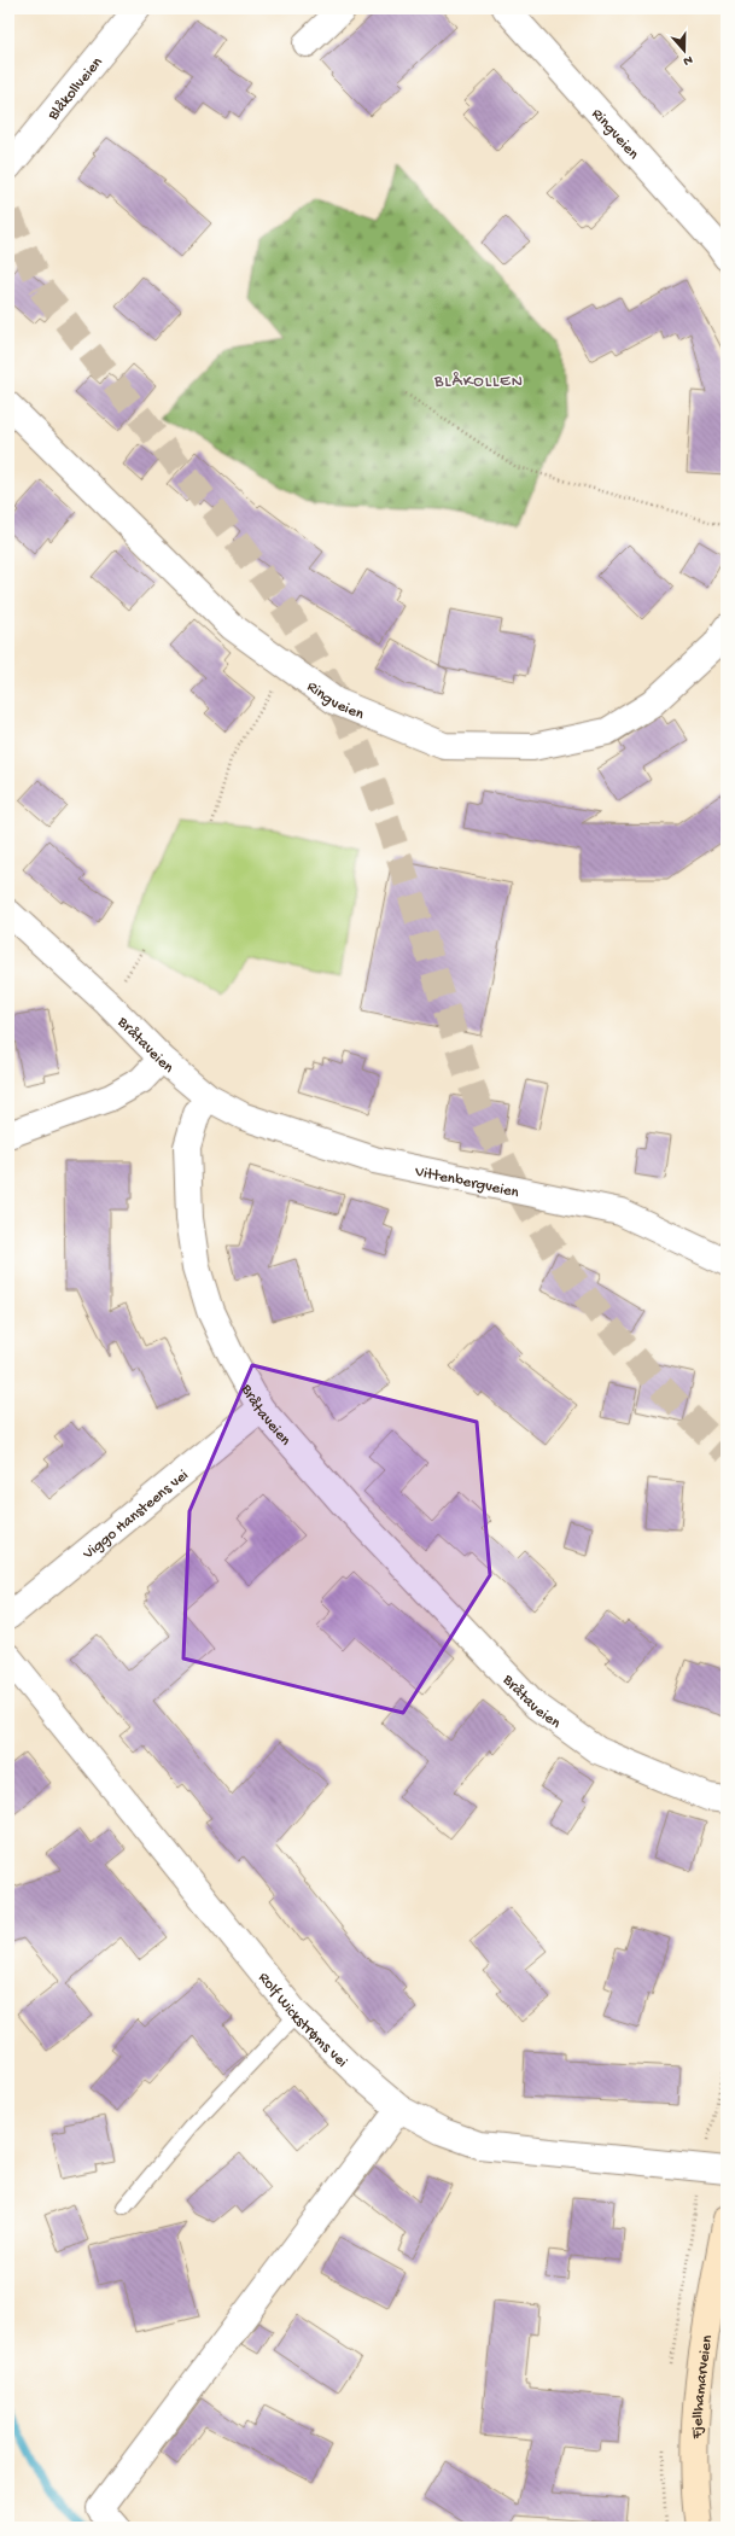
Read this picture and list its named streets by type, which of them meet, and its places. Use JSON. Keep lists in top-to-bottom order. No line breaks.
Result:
{"streets":{"main road":["Fjellhamarveien"],"street":["Blåkollveien","Ringveien","Bråtaveien","Vittenbergveien","Viggo Hansteens vei","Rolf Wickstrøms vei"]},"crossings":[["Bråtaveien","Vittenbergveien"],["Bråtaveien","Viggo Hansteens vei"]],"districts":["BLÅKOLLEN"],"north":"bottom"}
